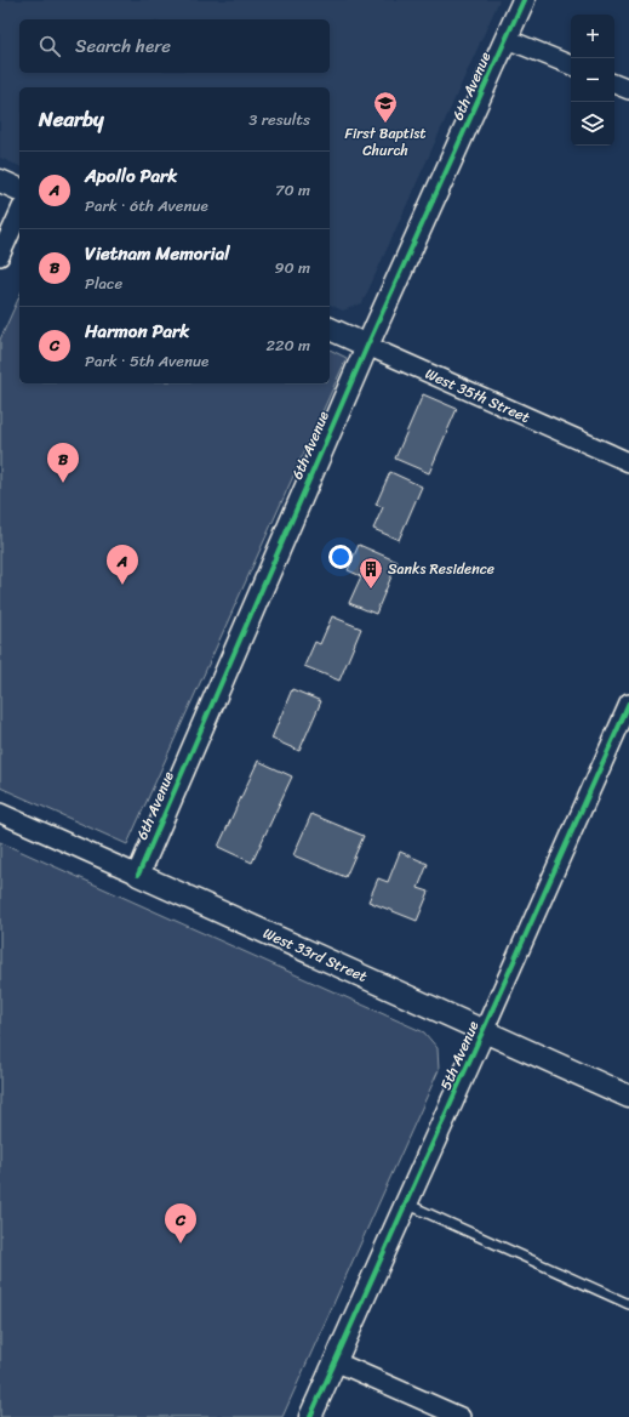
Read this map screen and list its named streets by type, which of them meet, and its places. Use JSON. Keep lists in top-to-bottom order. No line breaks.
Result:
{"streets":{"street":["6th Avenue","West 35th Street","West 33rd Street","5th Avenue"]},"crossings":[["6th Avenue","West 35th Street"],["6th Avenue","West 33rd Street"],["West 33rd Street","5th Avenue"]],"places":{"school or university":["First Baptist Church"],"building":["Sanks Residence"]},"page":{"map_buttons":["+","−"],"search":"Search here","heading":["Nearby","3 results"],"list":[{"mark":"A","name":"Apollo Park","note":"Park · 6th Avenue","value":"70 m"},{"mark":"B","name":"Vietnam Memorial","note":"Place","value":"90 m"},{"mark":"C","name":"Harmon Park","note":"Park · 5th Avenue","value":"220 m"}],"pins":["B","A","C"]}}
